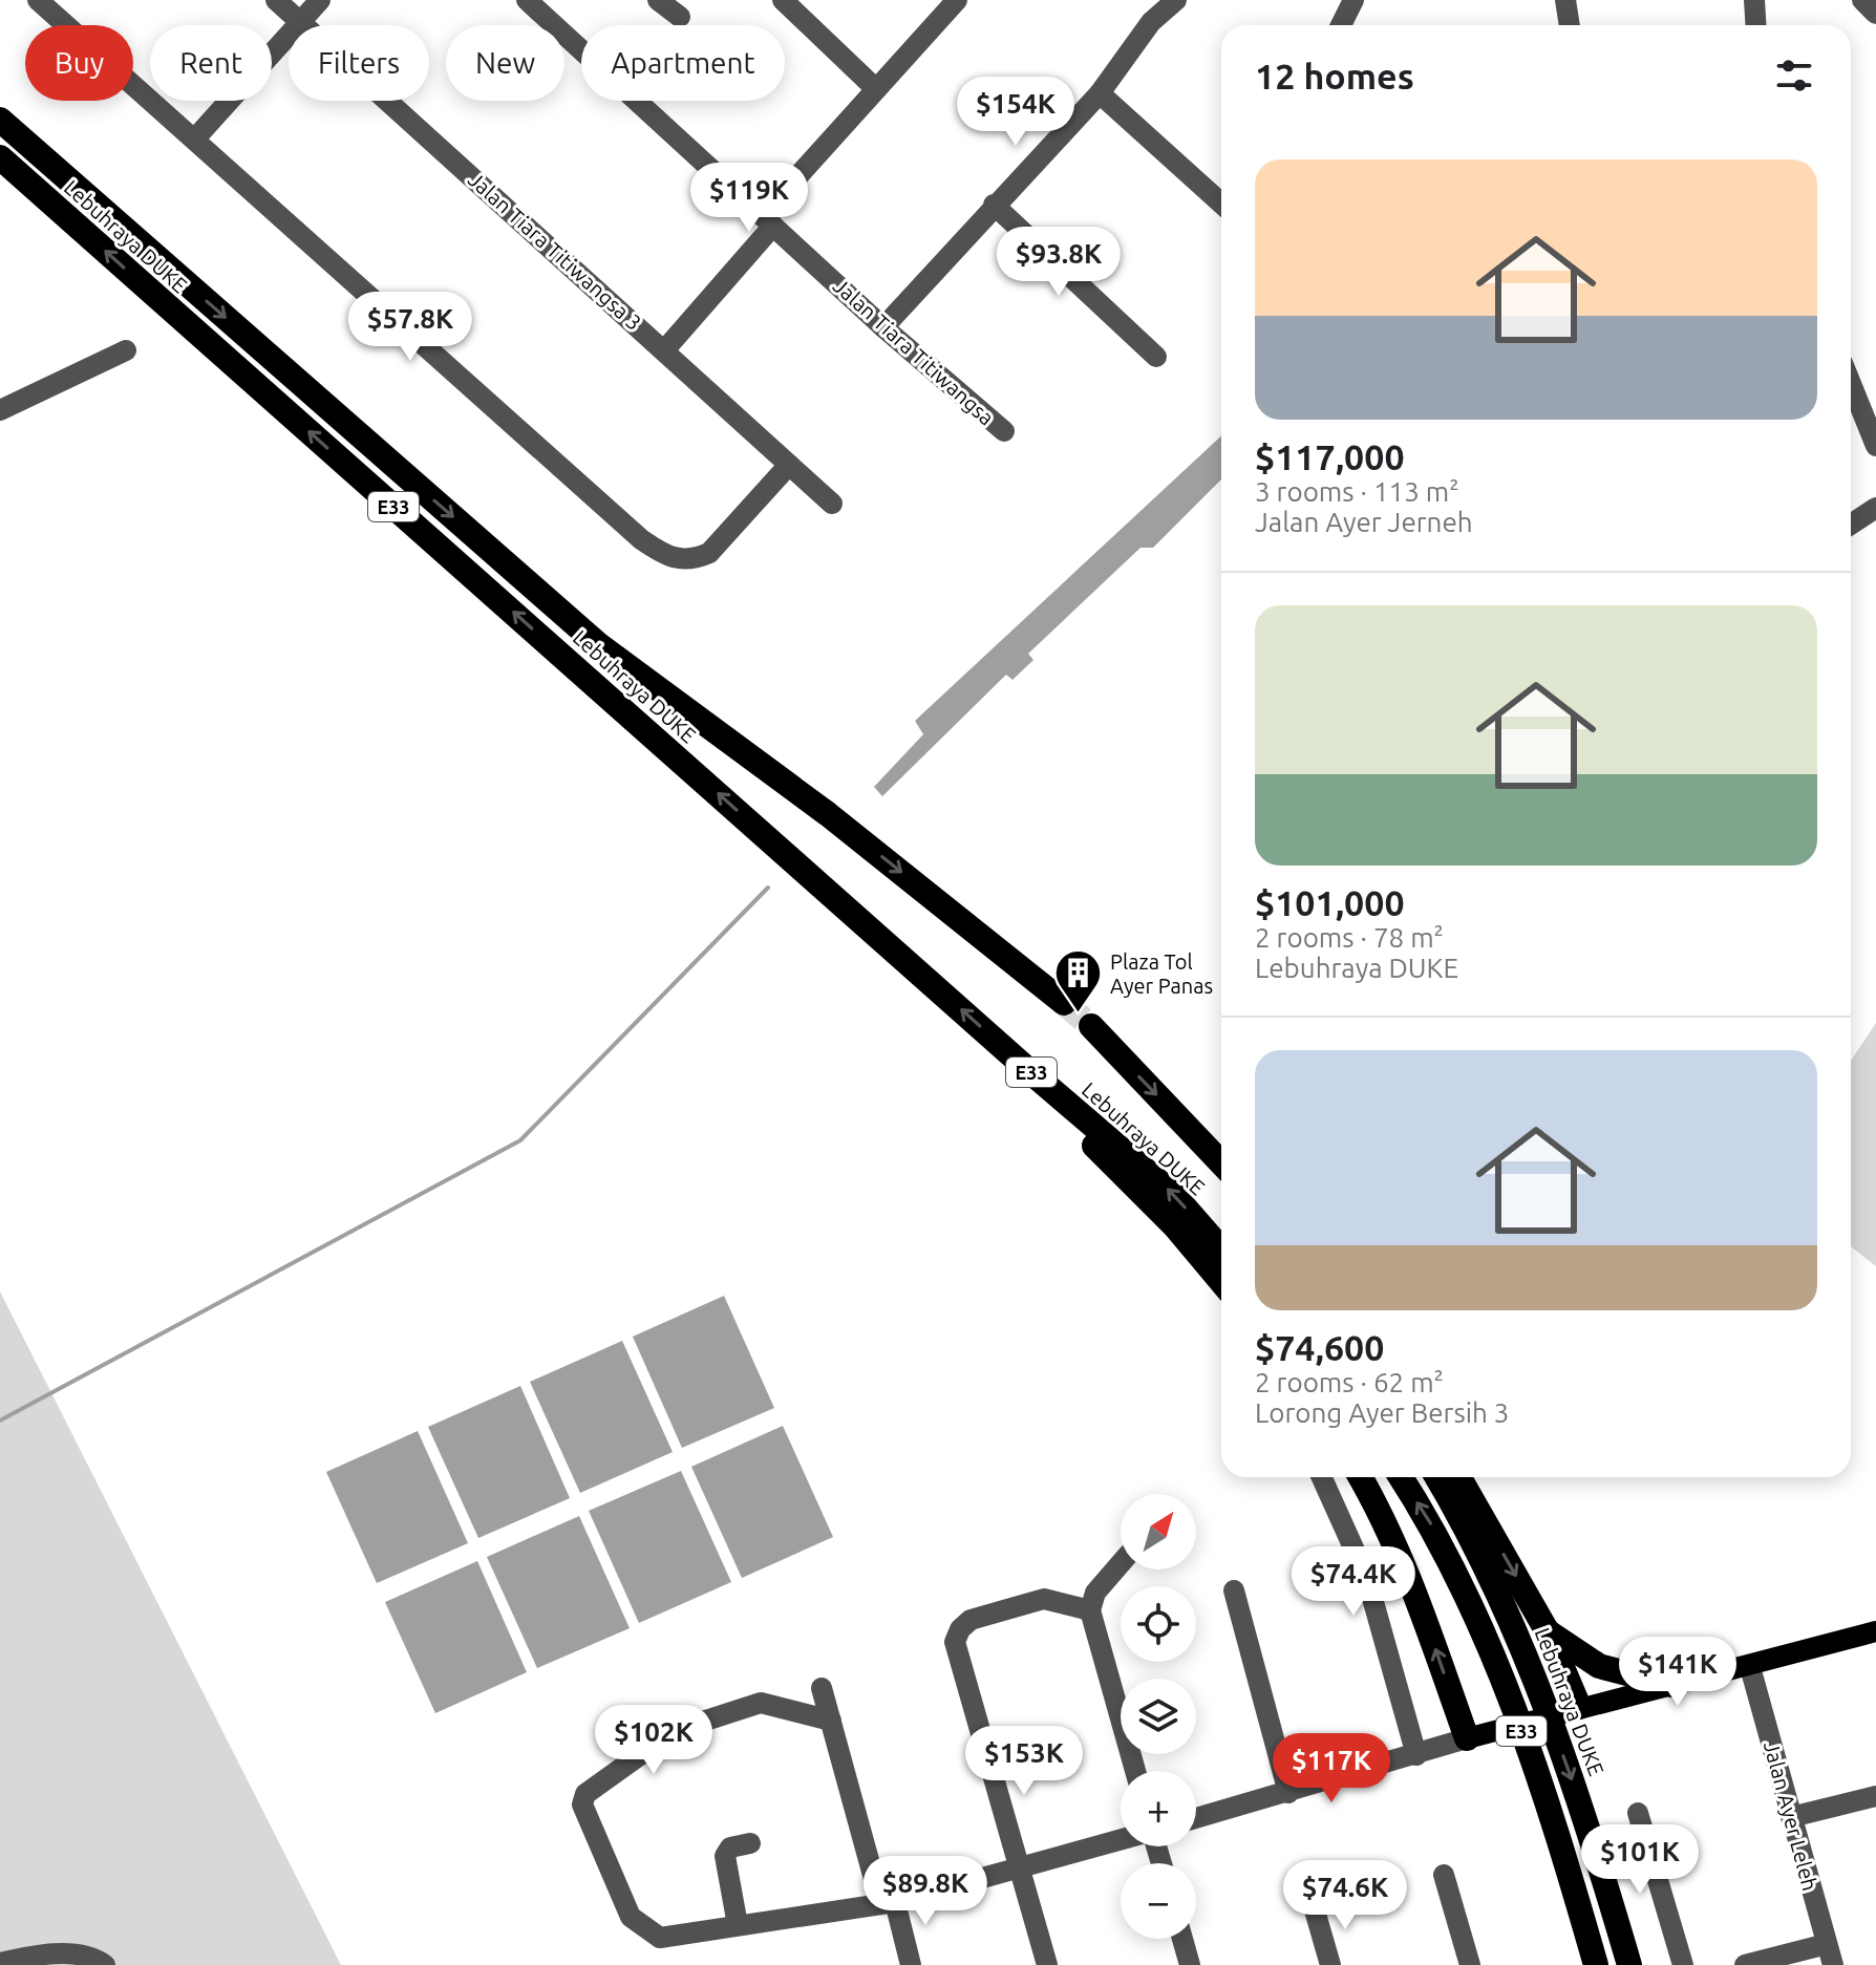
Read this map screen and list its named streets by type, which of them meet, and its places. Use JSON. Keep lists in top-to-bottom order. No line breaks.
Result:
{"streets":{"highway":["Lebuhraya DUKE","E33"],"street":["Jalan Tiara Titiwangsa 3","Jalan Tiara Titiwangsa","Jalan Ayer Leleh"]},"places":{"building":["Plaza Tol Ayer Panas"]},"north":"top right","page":{"chip":["Buy","Rent","Filters","New","Apartment"],"heading":"12 homes","price":["$154K","$119K","$93.8K","$57.8K","$74.4K","$141K","$102K","$153K","$117K","$101K","$89.8K","$74.6K"],"list":[{"name":"$117,000","note":"3 rooms · 113 m² · Jalan Ayer Jerneh"},{"name":"$101,000","note":"2 rooms · 78 m² · Lebuhraya DUKE"},{"name":"$74,600","note":"2 rooms · 62 m² · Lorong Ayer Bersih 3"}],"map_buttons":["+","−"]}}
